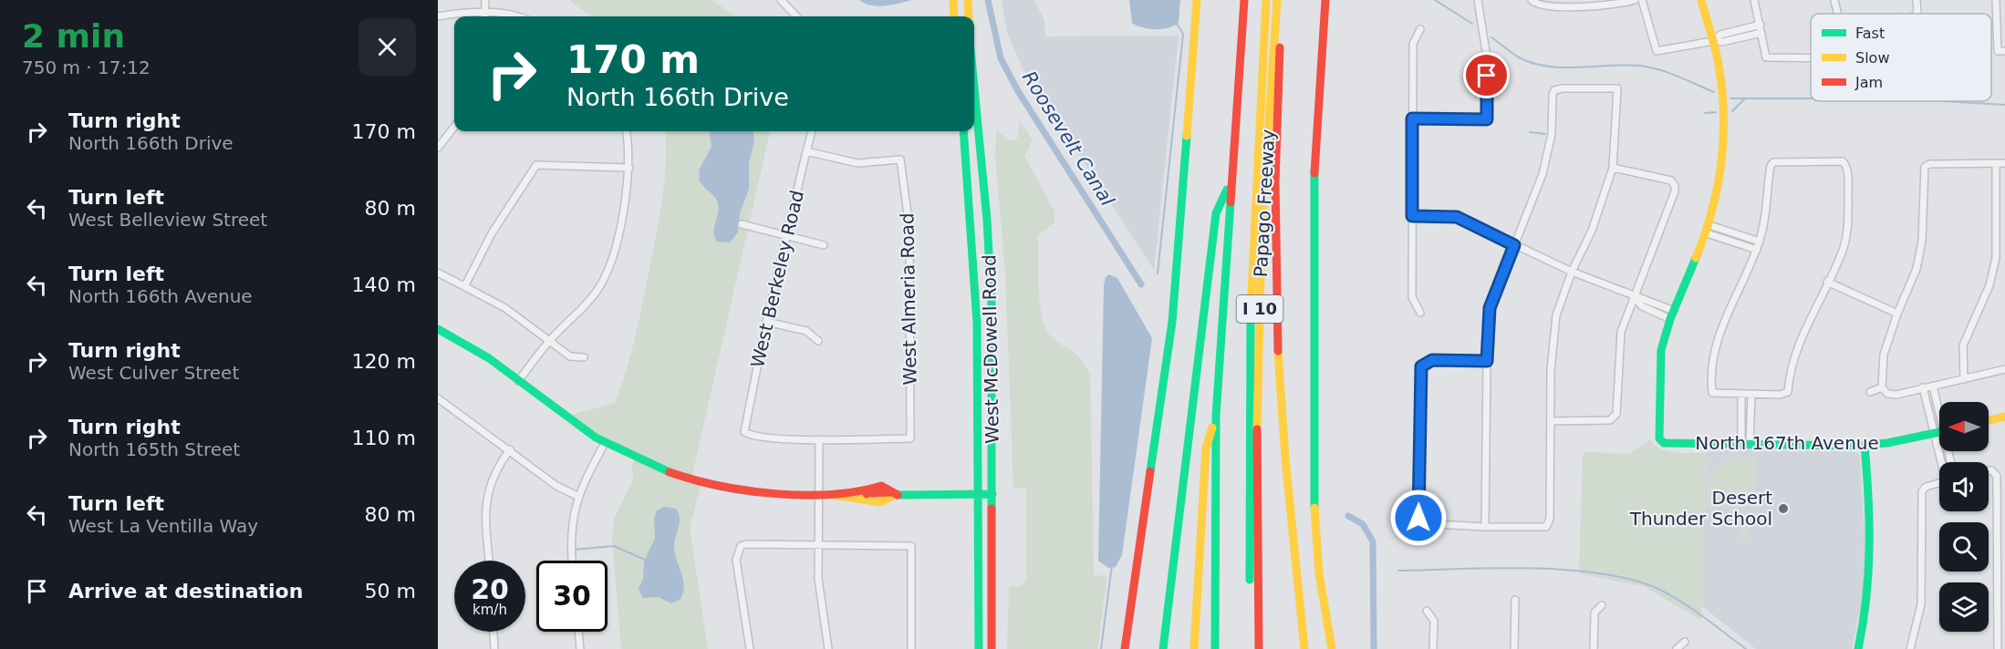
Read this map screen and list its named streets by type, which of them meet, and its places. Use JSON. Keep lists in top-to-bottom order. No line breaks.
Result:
{"streets":{"main road":["Papago Freeway","I 10","West McDowell Road","North 167th Avenue"],"street":["West Berkeley Road","West Almeria Road"]},"crossings":[["Papago Freeway","I 10"],["West Berkeley Road","West Almeria Road"]],"water":["Roosevelt Canal"],"places":["Desert Thunder School"],"legend":["Fast","Slow","Jam"],"north":"left","page":{"heading":["2 min","750 m · 17:12"],"turn":["170 m","North 166th Drive"],"list":[{"name":"Turn right","note":"North 166th Drive","value":"170 m"},{"name":"Turn left","note":"West Belleview Street","value":"80 m"},{"name":"Turn left","note":"North 166th Avenue","value":"140 m"},{"name":"Turn right","note":"West Culver Street","value":"120 m"},{"name":"Turn right","note":"North 165th Street","value":"110 m"},{"name":"Turn left","note":"West La Ventilla Way","value":"80 m"},{"name":"Arrive at destination","value":"50 m"}],"speed":"20 km/h","limit":"30"}}
